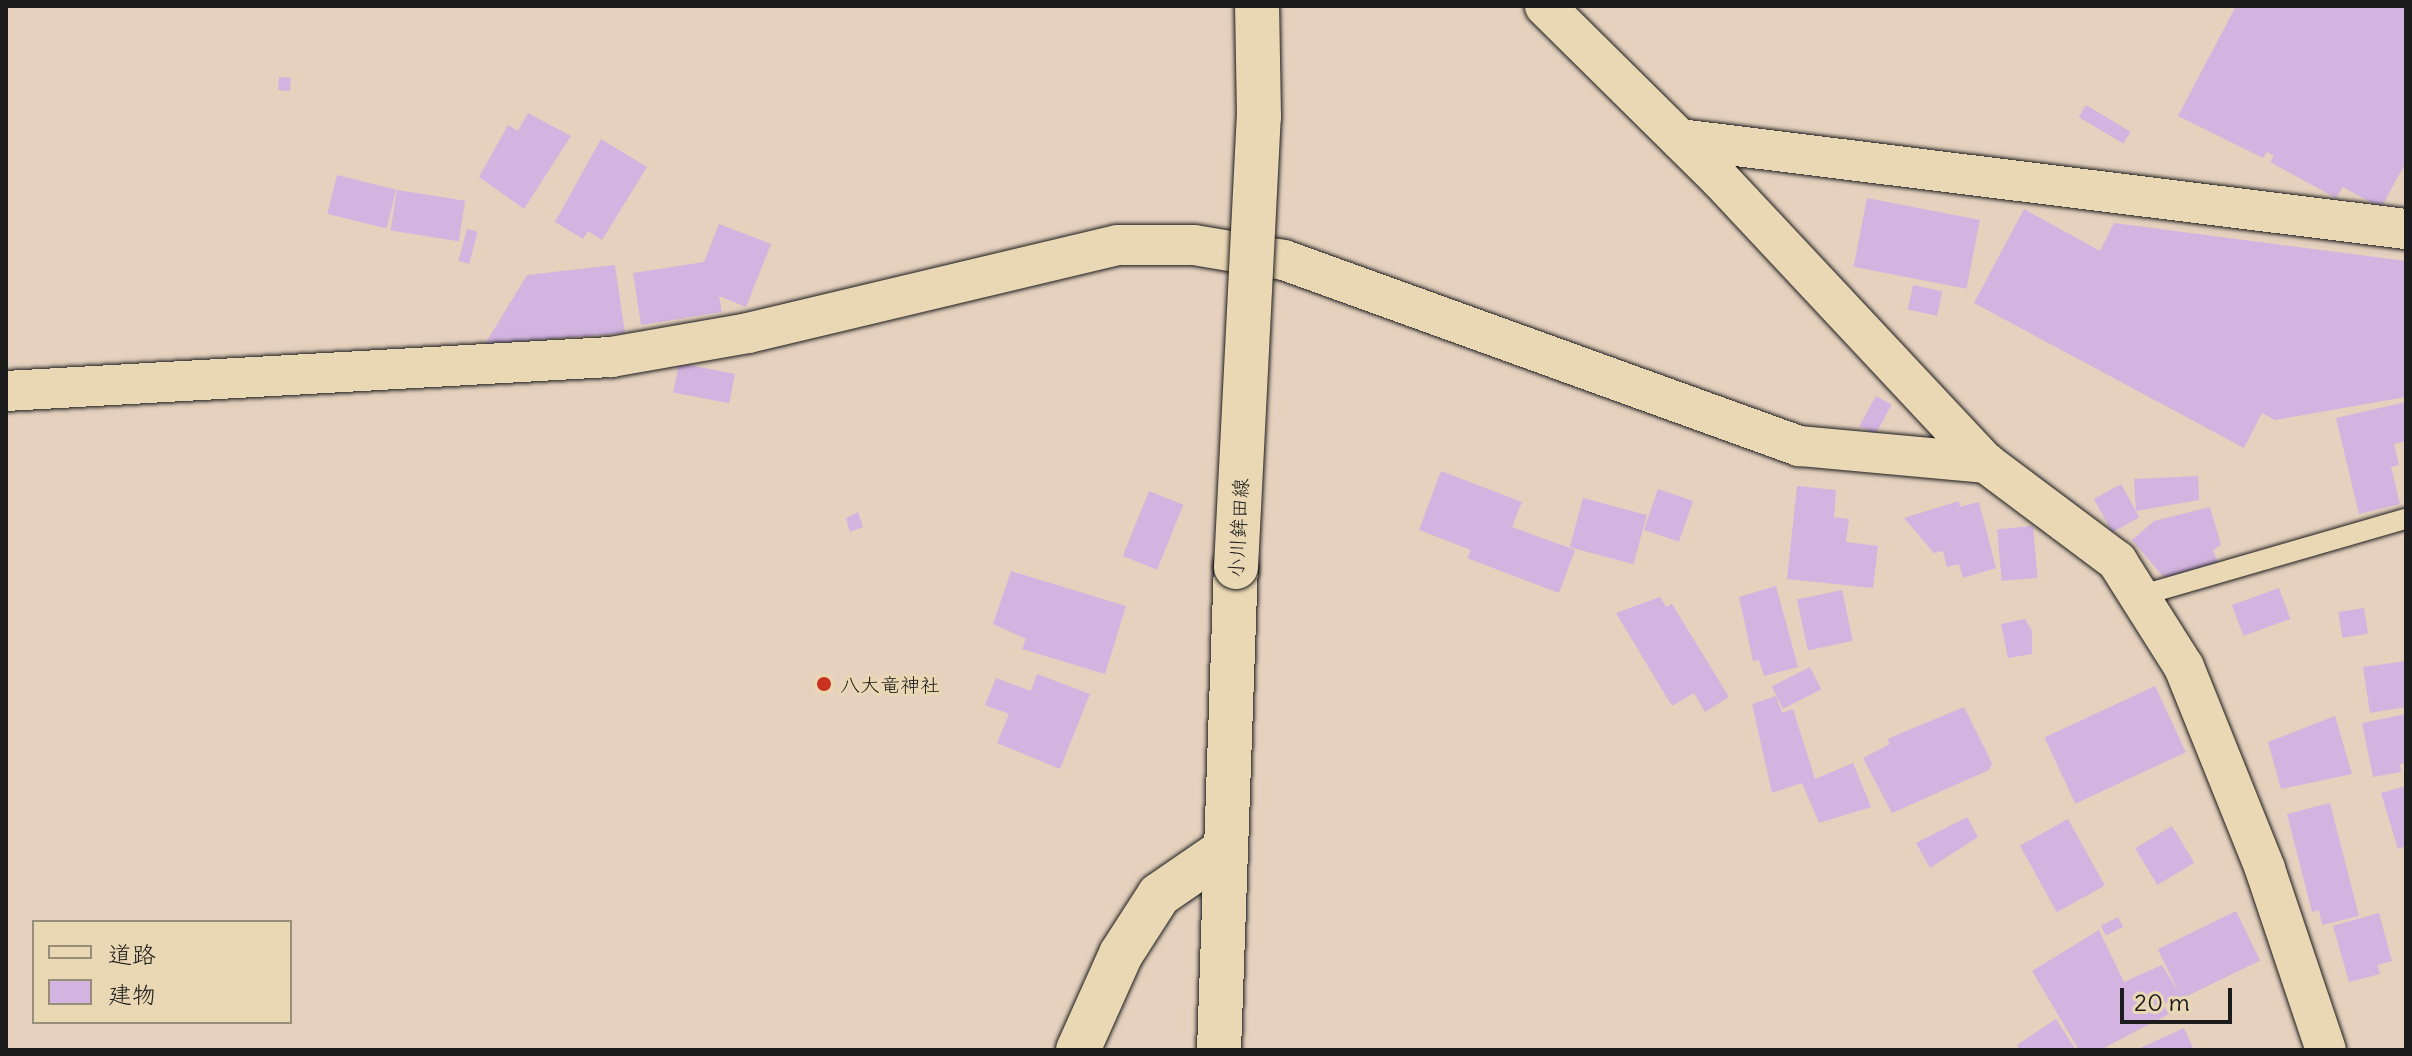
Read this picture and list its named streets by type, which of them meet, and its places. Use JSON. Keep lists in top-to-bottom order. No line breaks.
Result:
{"streets":{"main road":["小川鉾田線"]},"places":["八大竜神社"],"legend":["道路","建物"],"scale_bar":"20 m"}
